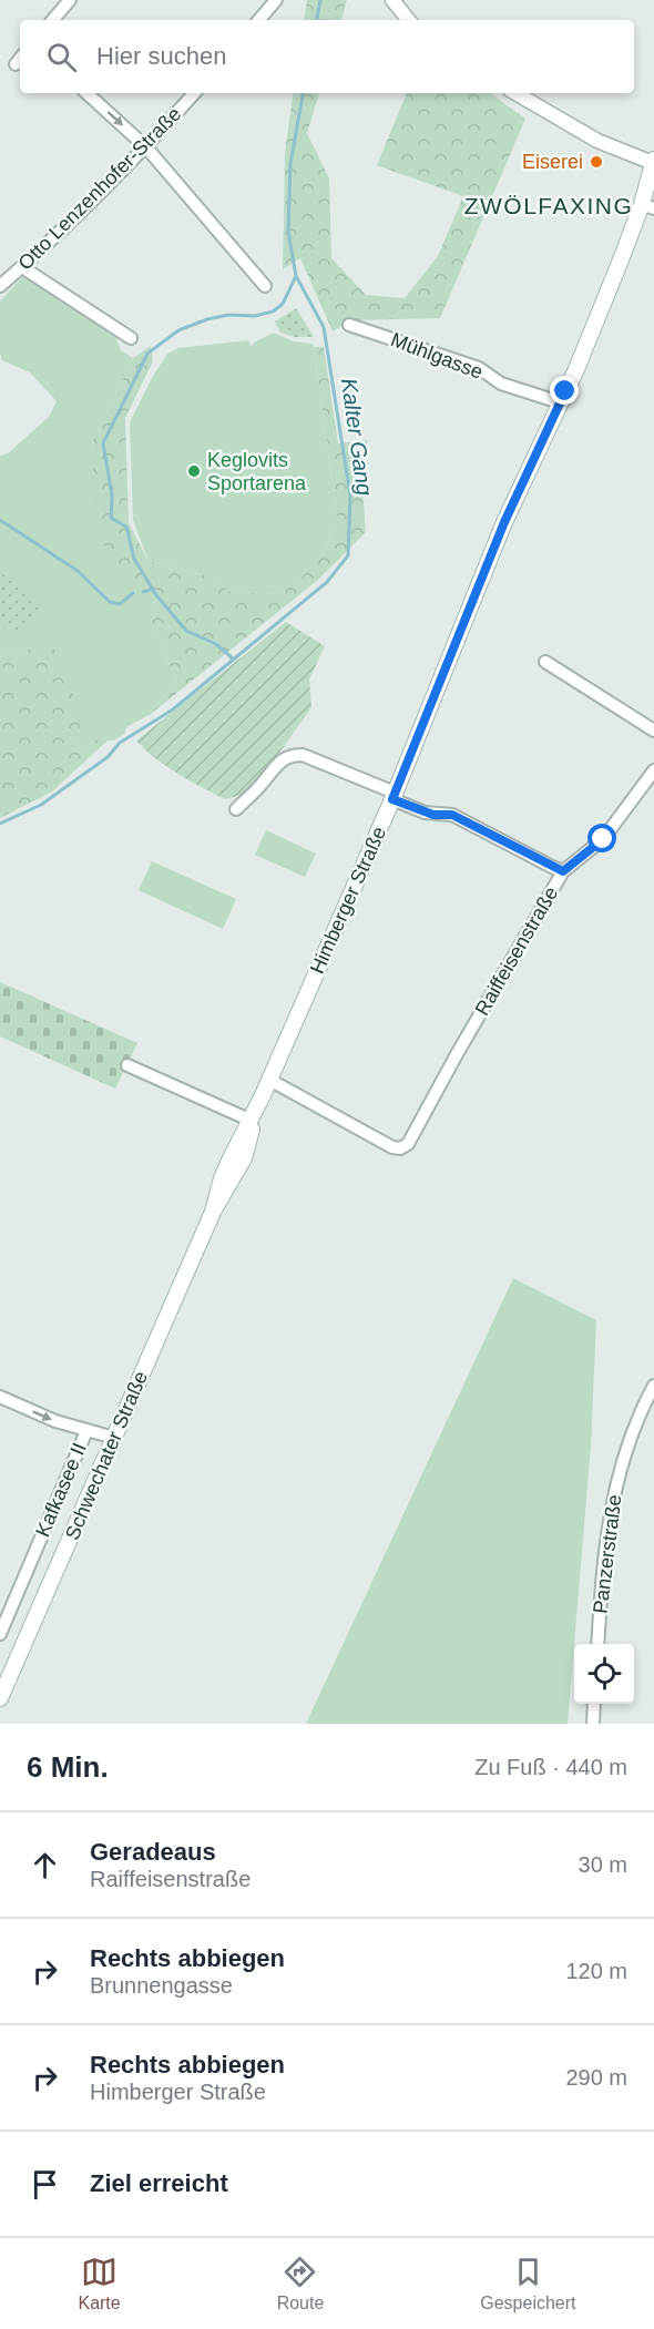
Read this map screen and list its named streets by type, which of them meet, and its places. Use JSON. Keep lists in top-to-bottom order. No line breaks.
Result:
{"streets":{"main road":["Himberger Straße","Schwechater Straße"],"street":["Otto Lenzenhofer-Straße","Mühlgasse","Raiffeisenstraße","Kafkasee II","Panzerstraße"]},"crossings":[["Mühlgasse","Himberger Straße"],["Himberger Straße","Raiffeisenstraße"],["Himberger Straße","Schwechater Straße"]],"districts":["ZWÖLFAXING"],"water":["Kalter Gang"],"places":["Eiserei","Keglovits Sportarena"],"page":{"search":"Hier suchen","heading":["6 Min.","Zu Fuß · 440 m"],"list":[["Geradeaus","Raiffeisenstraße","30 m"],["Rechts abbiegen","Brunnengasse","120 m"],["Rechts abbiegen","Himberger Straße","290 m"],"Ziel erreicht"],"nav":["Karte","Route","Gespeichert"]}}
